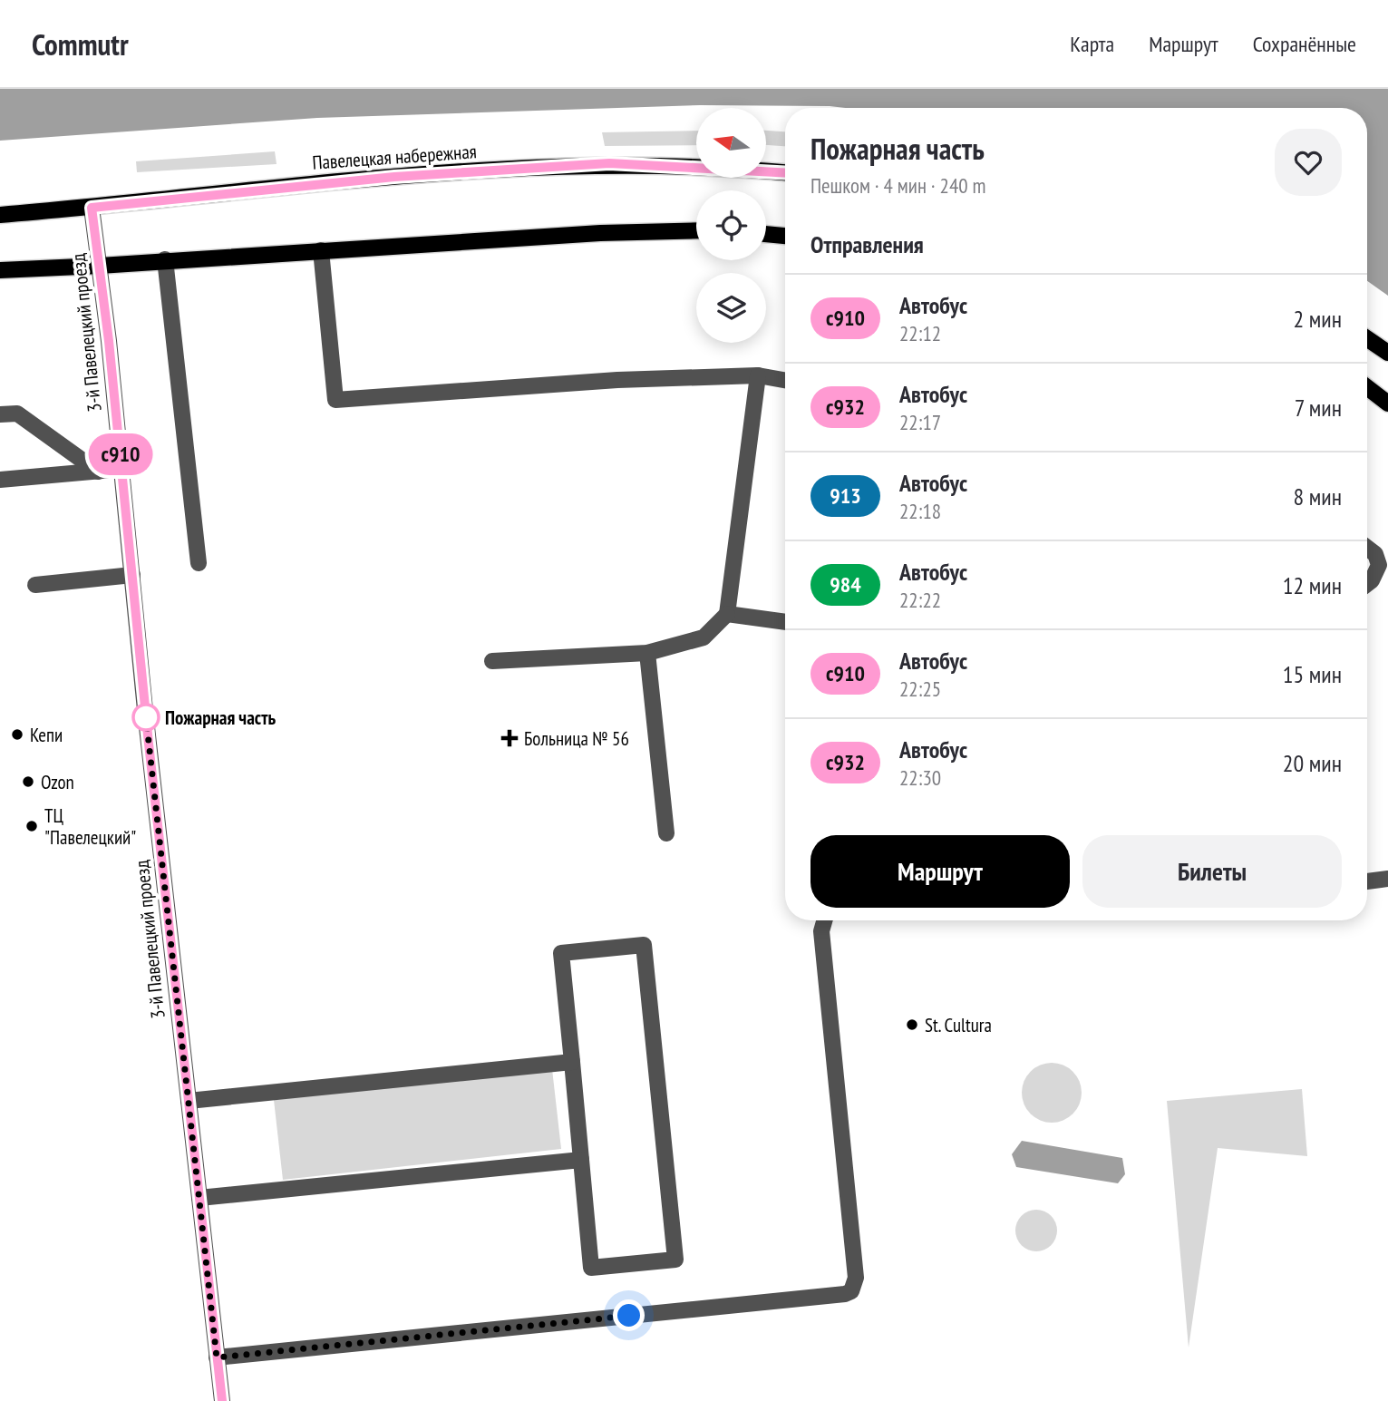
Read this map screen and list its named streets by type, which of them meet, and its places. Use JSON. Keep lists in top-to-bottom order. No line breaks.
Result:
{"streets":{"main road":["Павелецкая набережная"],"street":["3-й Павелецкий проезд"]},"crossings":[["Павелецкая набережная","3-й Павелецкий проезд"]],"places":{"other":["Пожарная часть","Кепи","Ozon","ТЦ \"Павелецкий\"","St. Cultura"],"health":["Больница № 56"]},"lines":["bus line с910"],"north":"left","page":{"header":"Commutr","nav":["Карта","Маршрут","Сохранённые"],"on_map":"с910","heading":[["Пожарная часть","Пешком · 4 мин · 240 m"],"Отправления"],"list":[{"mark":"с910","name":"Автобус","note":"22:12","value":"2 мин"},{"mark":"с932","name":"Автобус","note":"22:17","value":"7 мин"},{"mark":"913","name":"Автобус","note":"22:18","value":"8 мин"},{"mark":"984","name":"Автобус","note":"22:22","value":"12 мин"},{"mark":"с910","name":"Автобус","note":"22:25","value":"15 мин"},{"mark":"с932","name":"Автобус","note":"22:30","value":"20 мин"}],"buttons":["Маршрут","Билеты"]}}
